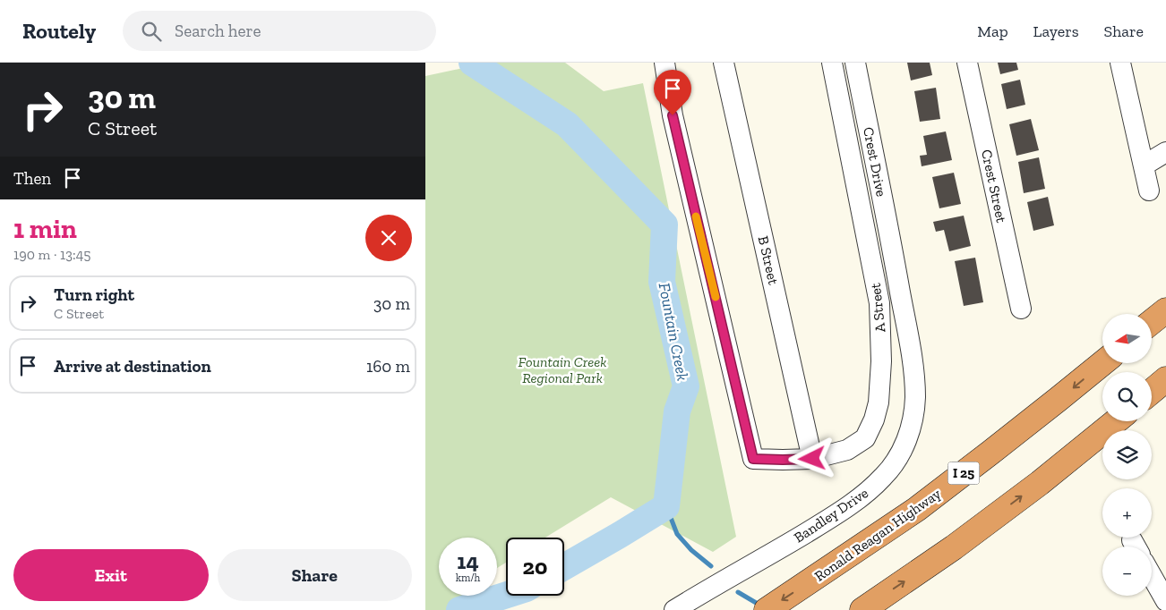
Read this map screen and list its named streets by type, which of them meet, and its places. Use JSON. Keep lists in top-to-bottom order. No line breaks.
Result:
{"streets":{"highway":["I 25","Ronald Reagan Highway"],"street":["Crest Drive","Crest Street","B Street","A Street","Bandley Drive"]},"crossings":[["Crest Drive","Bandley Drive"],["B Street","A Street"]],"water":["Fountain Creek"],"parks":["Fountain Creek Regional Park"],"north":"left","page":{"header":"Routely","search":"Search here","nav":["Map","Layers","Share"],"turn":["30 m","C Street"],"then":"Then","heading":["1 min","190 m · 13:45"],"list":[{"name":"Turn right","note":"C Street","value":"30 m"},{"name":"Arrive at destination","value":"160 m"}],"map_buttons":["+","−"],"speed":"14 km/h","limit":"20","buttons":["Exit","Share"]}}
